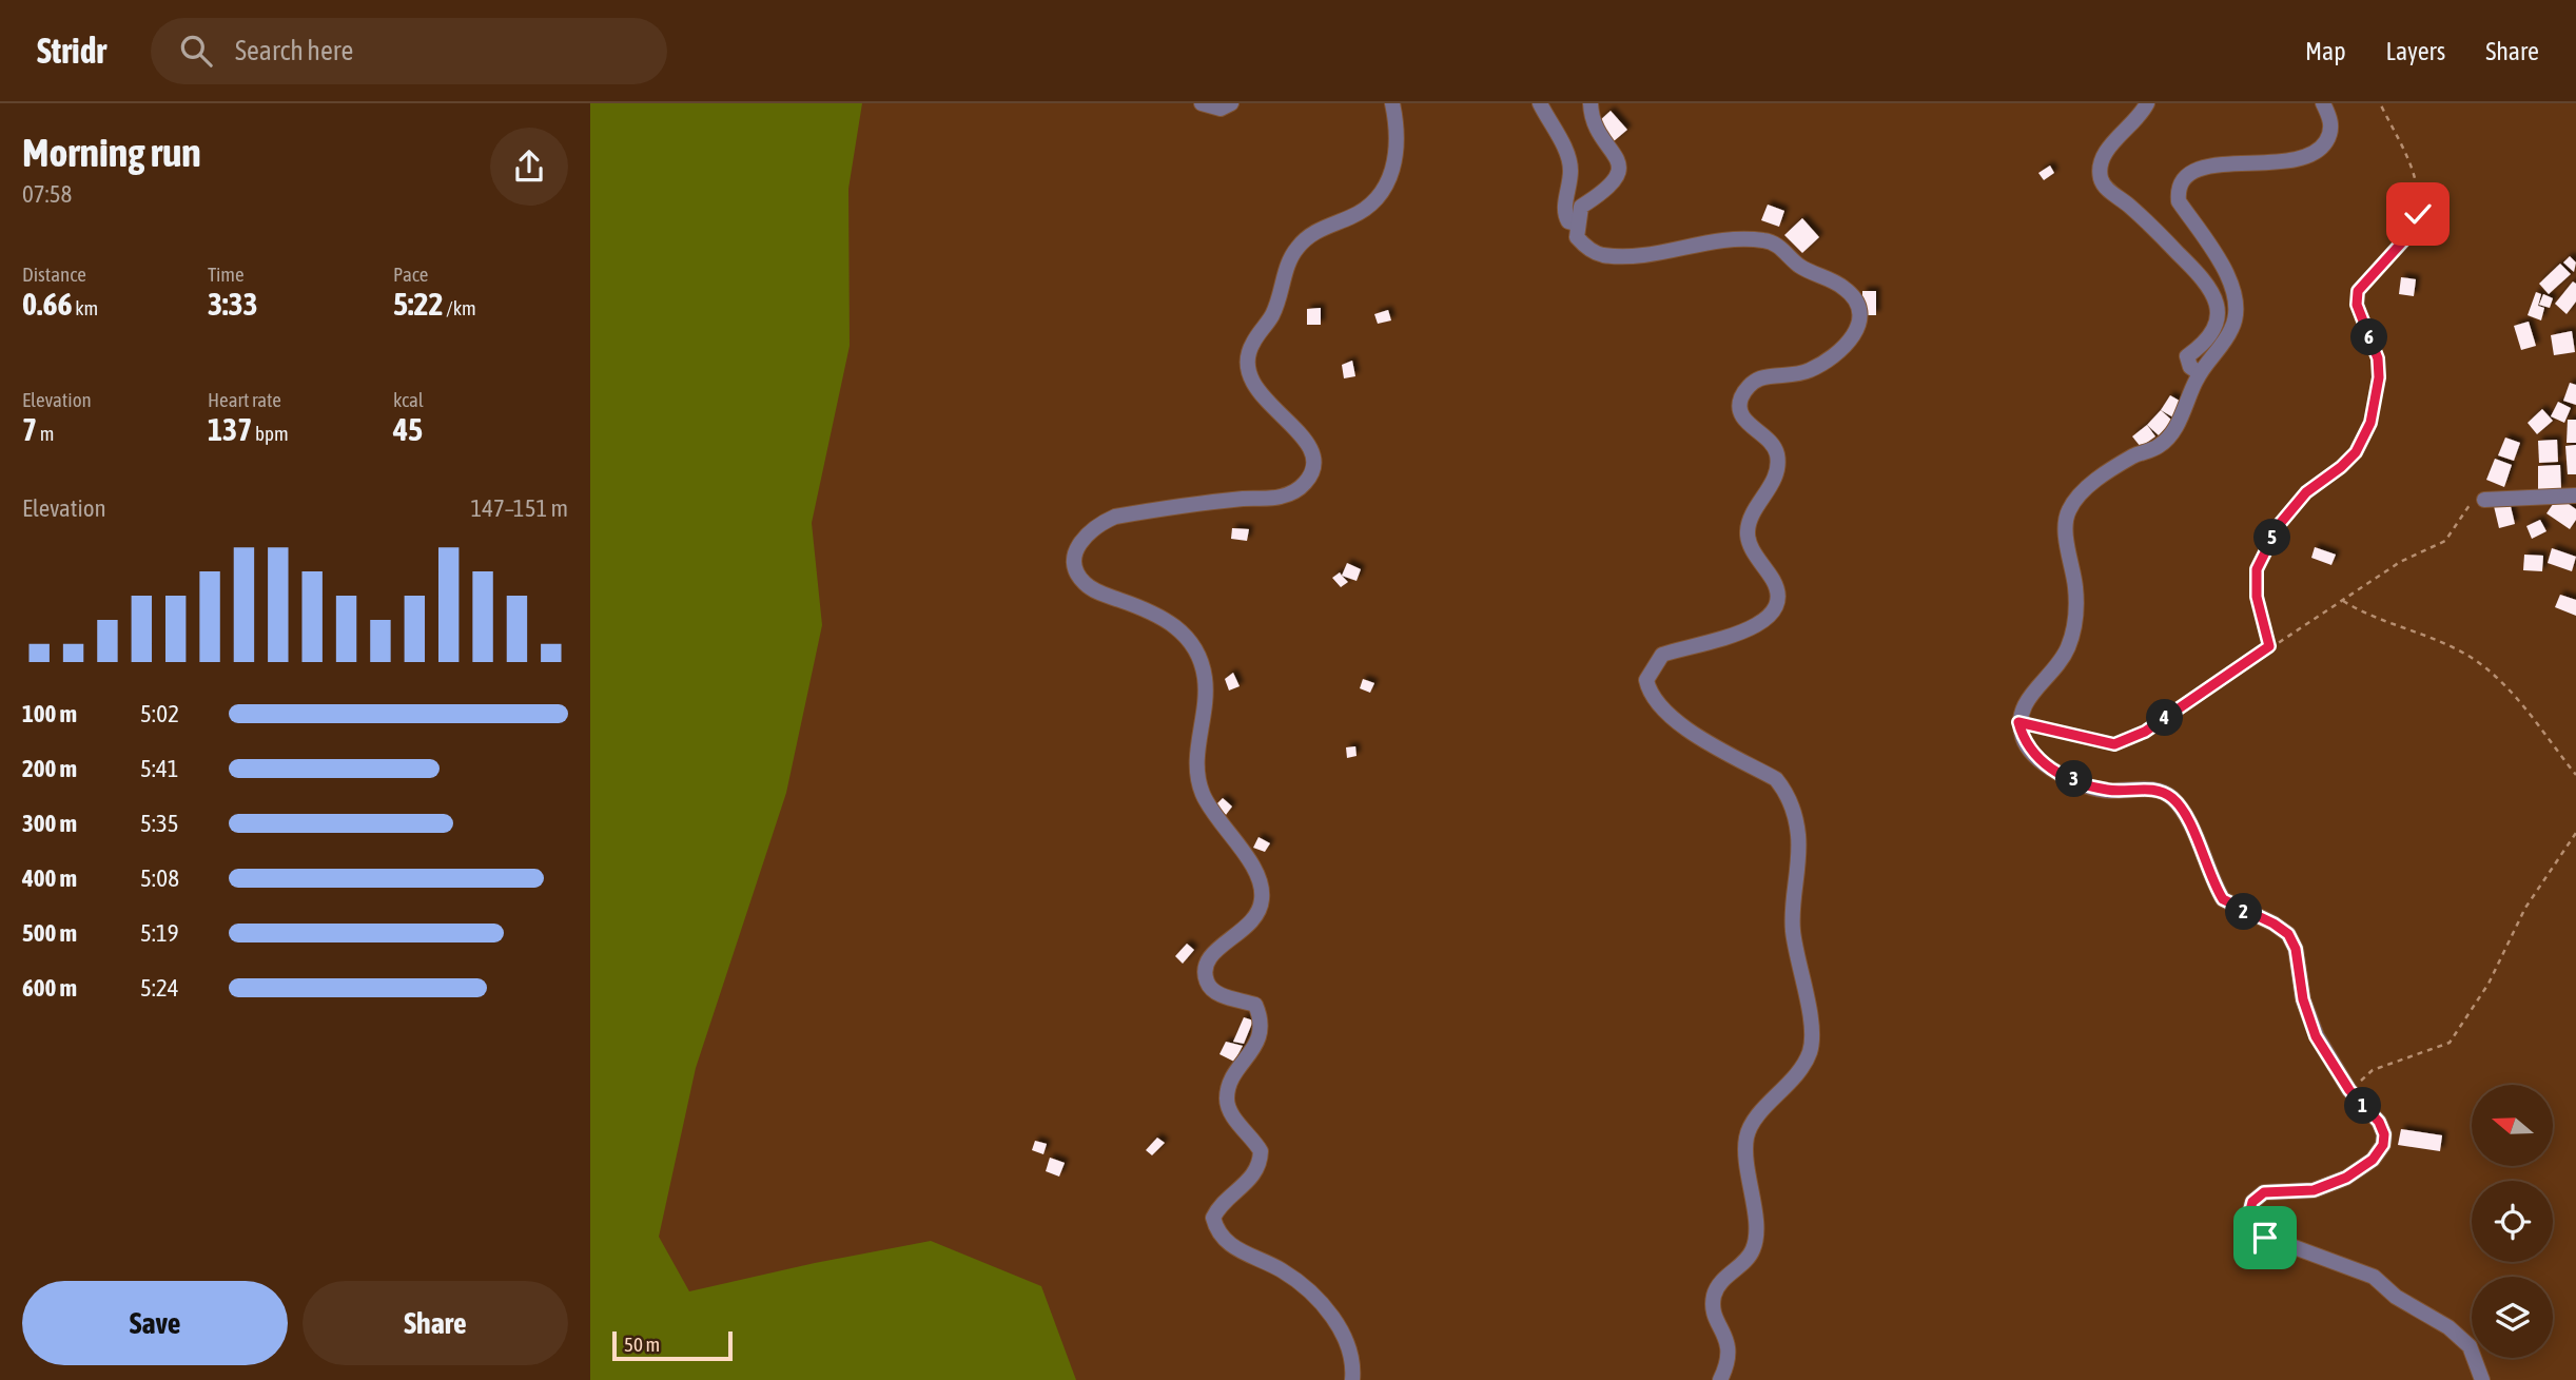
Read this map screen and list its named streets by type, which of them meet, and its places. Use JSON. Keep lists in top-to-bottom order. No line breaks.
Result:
{"scale_bar":"50 m","north":"left","page":{"header":"Stridr","search":"Search here","nav":["Map","Layers","Share"],"heading":["Morning run","07:58"],"stats":[["Distance","0.66 km"],["Time","3:33"],["Pace","5:22 /km"],["Elevation","7 m"],["Heart rate","137 bpm"],["kcal","45"]],"pins":["6","5","4","3","2","1"],"chart":["Elevation","147–151 m"],"list":[{"name":"100 m","note":"5:02"},{"name":"200 m","note":"5:41"},{"name":"300 m","note":"5:35"},{"name":"400 m","note":"5:08"},{"name":"500 m","note":"5:19"},{"name":"600 m","note":"5:24"}],"buttons":["Save","Share"],"scale":"50 m"}}
